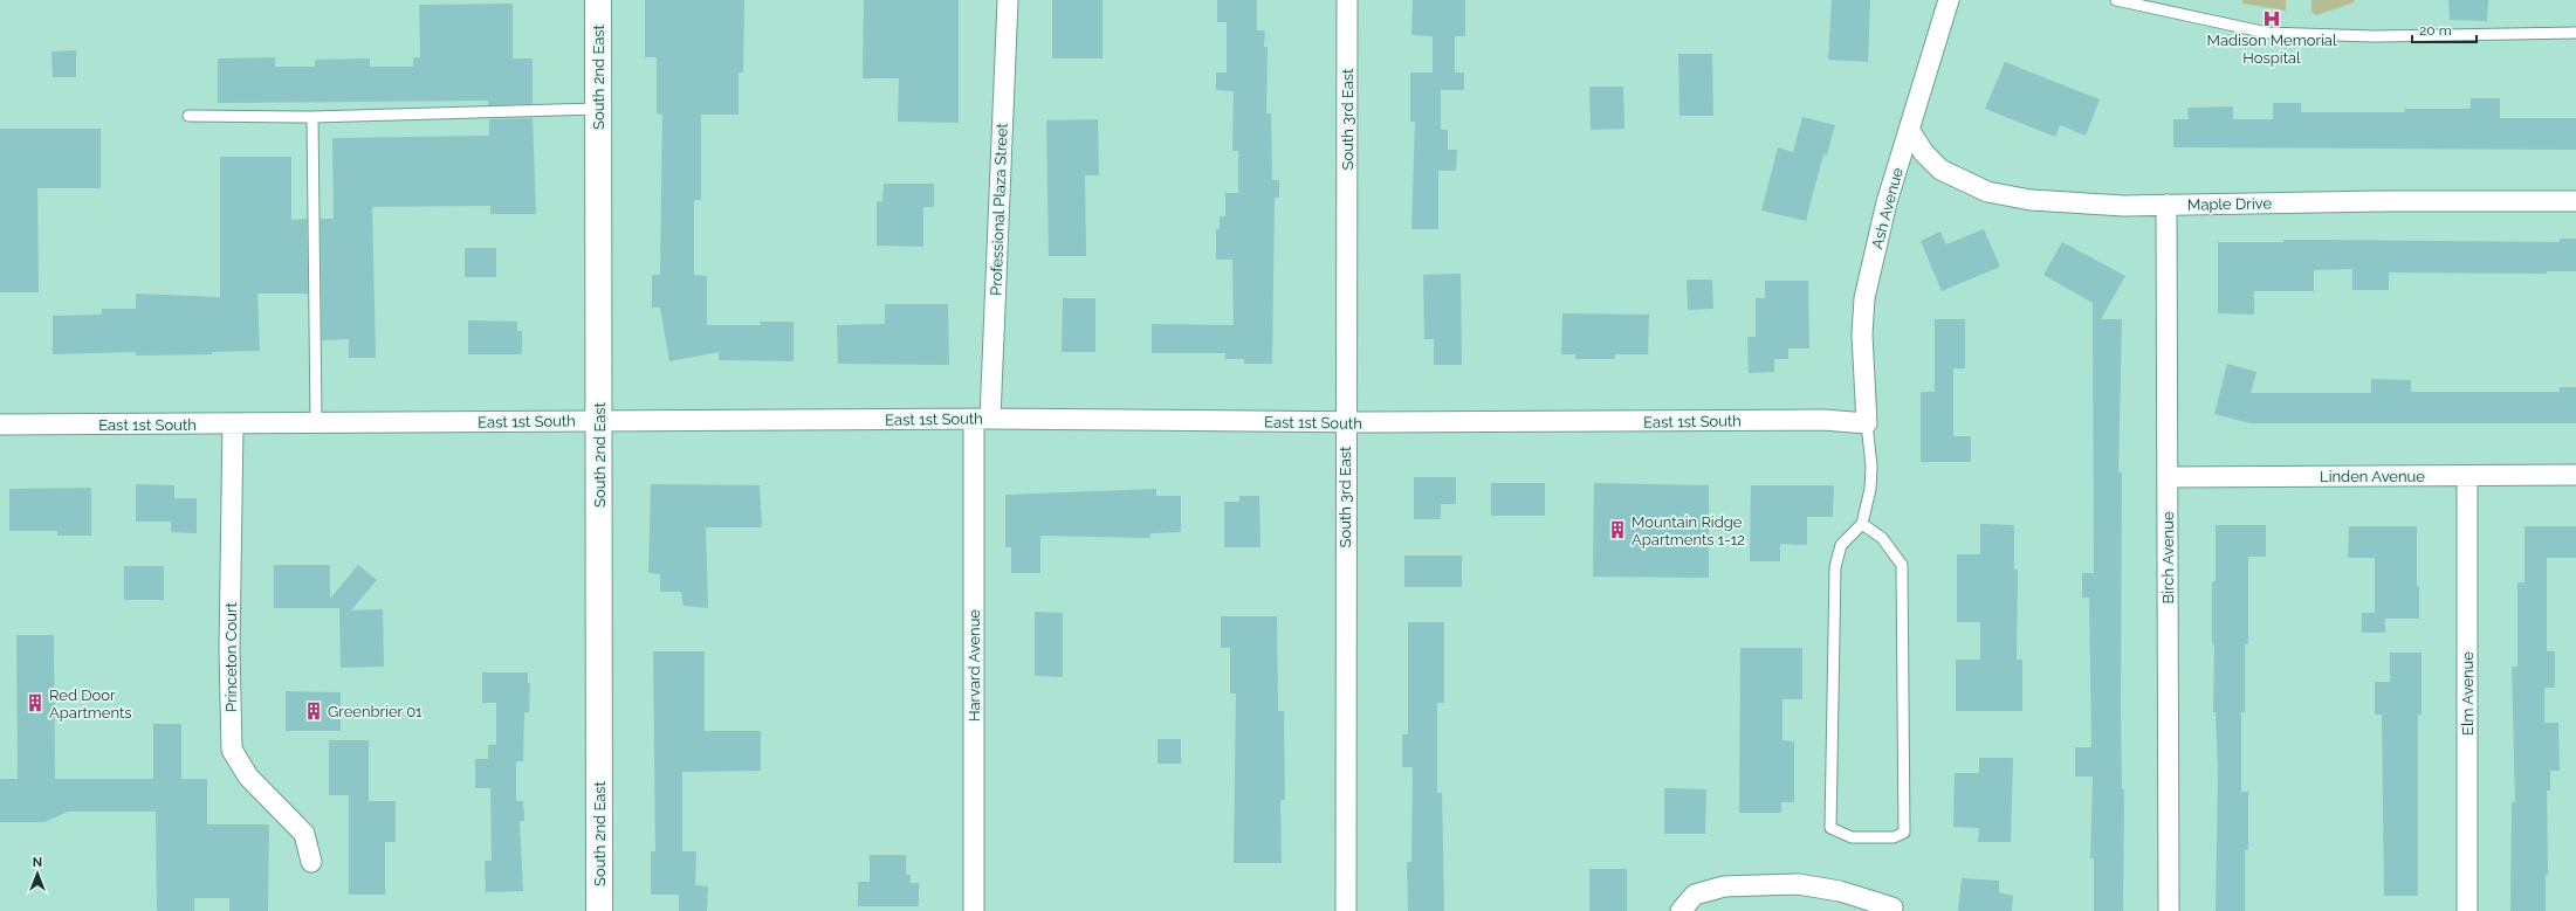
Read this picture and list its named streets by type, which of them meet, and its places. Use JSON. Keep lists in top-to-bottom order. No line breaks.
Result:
{"streets":{"main road":["South 2nd East"],"street":["South 3rd East","Maple Drive","Ash Avenue","Professional Plaza Street","East 1st South","Linden Avenue","Birch Avenue","Princeton Court","Harvard Avenue","Elm Avenue"]},"crossings":[["South 2nd East","East 1st South"],["South 3rd East","East 1st South"],["Maple Drive","Ash Avenue"],["Maple Drive","Birch Avenue"],["Ash Avenue","East 1st South"],["Professional Plaza Street","East 1st South"],["Professional Plaza Street","Harvard Avenue"],["East 1st South","Princeton Court"],["East 1st South","Harvard Avenue"],["Linden Avenue","Birch Avenue"],["Linden Avenue","Elm Avenue"]],"places":{"hospital":["Madison Memorial Hospital"],"building":["Mountain Ridge Apartments 1-12","Red Door Apartments","Greenbrier 01"]},"scale_bar":"20 m","north":"top"}
